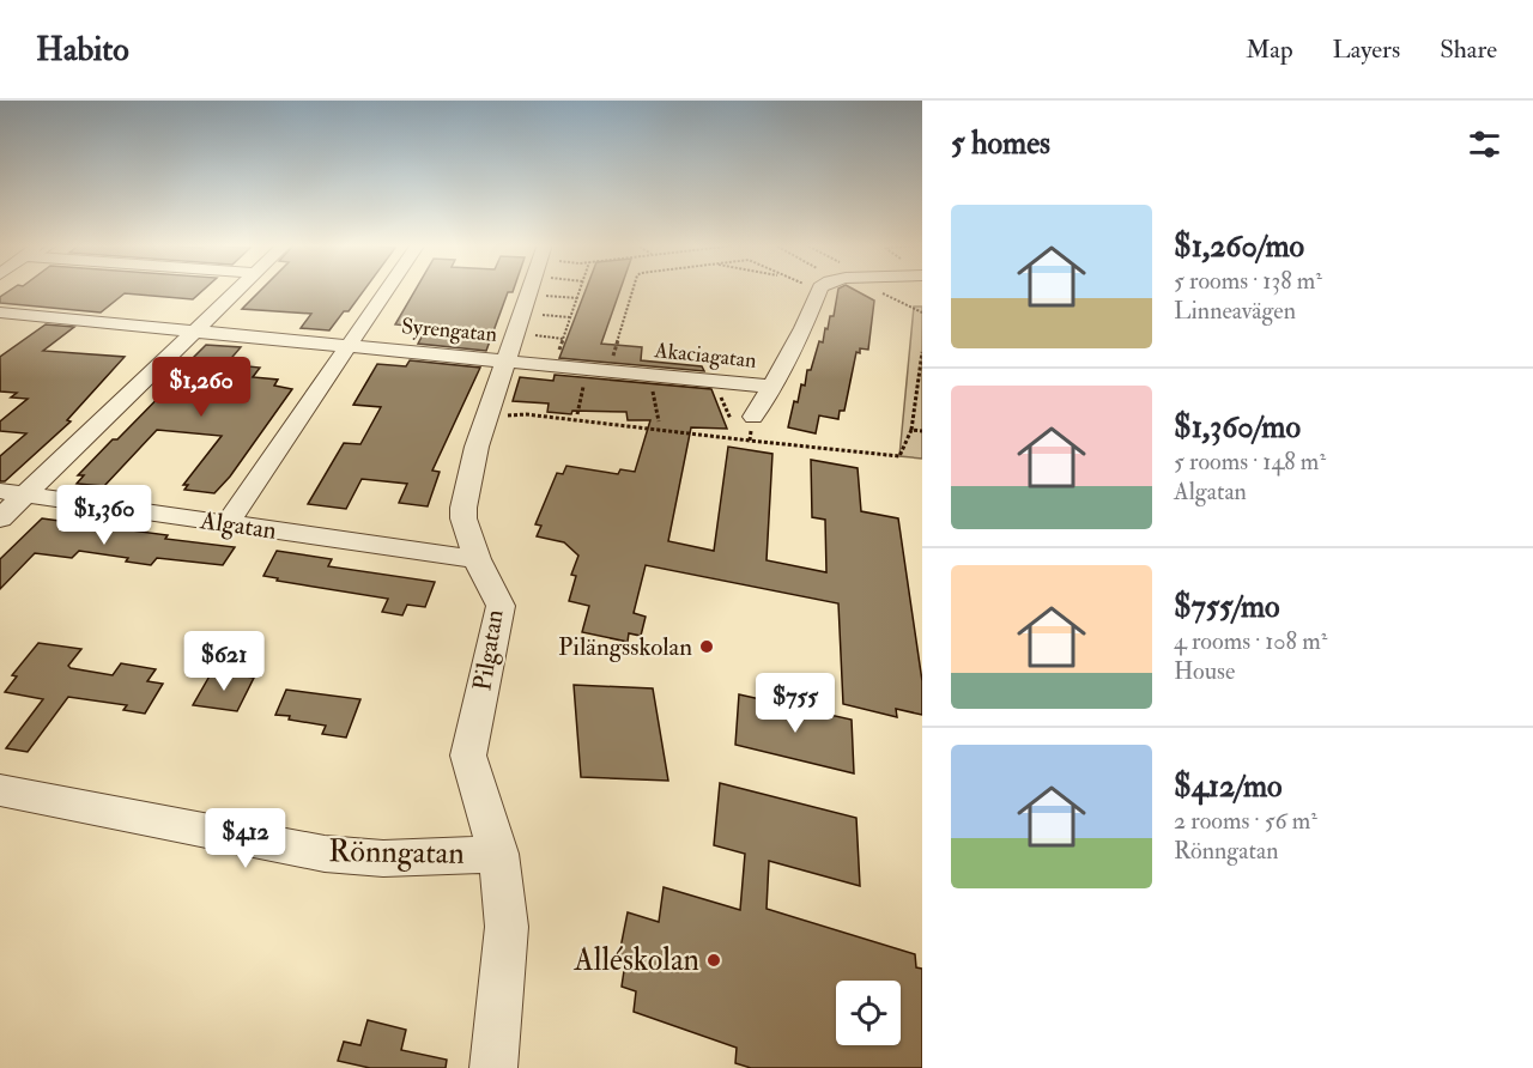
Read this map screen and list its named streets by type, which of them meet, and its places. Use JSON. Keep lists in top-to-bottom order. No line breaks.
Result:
{"streets":{"street":["Syrengatan","Akaciagatan","Algatan","Pilgatan","Rönngatan"]},"crossings":[["Syrengatan","Akaciagatan"],["Syrengatan","Pilgatan"],["Akaciagatan","Pilgatan"],["Algatan","Pilgatan"],["Pilgatan","Rönngatan"]],"places":["Pilängsskolan","Alléskolan"],"page":{"header":"Habito","nav":["Map","Layers","Share"],"heading":"5 homes","list":[{"name":"$1,260/mo","note":"5 rooms · 138 m² · Linneavägen"},{"name":"$1,360/mo","note":"5 rooms · 148 m² · Algatan"},{"name":"$755/mo","note":"4 rooms · 108 m² · House"},{"name":"$412/mo","note":"2 rooms · 56 m² · Rönngatan"}],"price":["$1,260","$1,360","$621","$755","$412"]}}
